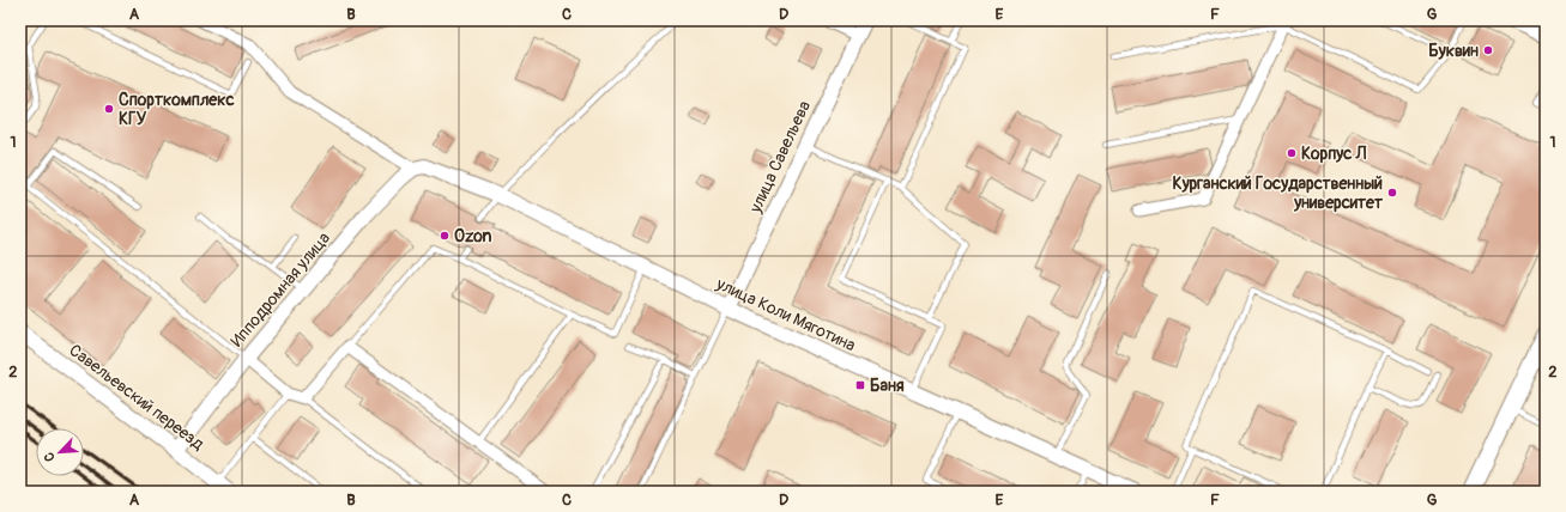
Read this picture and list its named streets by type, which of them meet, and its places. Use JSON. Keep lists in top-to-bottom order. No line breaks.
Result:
{"streets":{"street":["улица Савельева","Ипподромная улица","улица Коли Мяготина","Савельевский переезд"]},"crossings":[["улица Савельева","улица Коли Мяготина"],["Ипподромная улица","улица Коли Мяготина"],["Ипподромная улица","Савельевский переезд"]],"places":{"other":["Буквин","Спорткомплекс КГУ","Корпус Л","Курганский Государственный университет","Ozon"],"transit":["Баня"]},"north":"bottom left","grid":{"columns":["A","B","C","D","E","F","G"],"rows":["1","2"]}}
